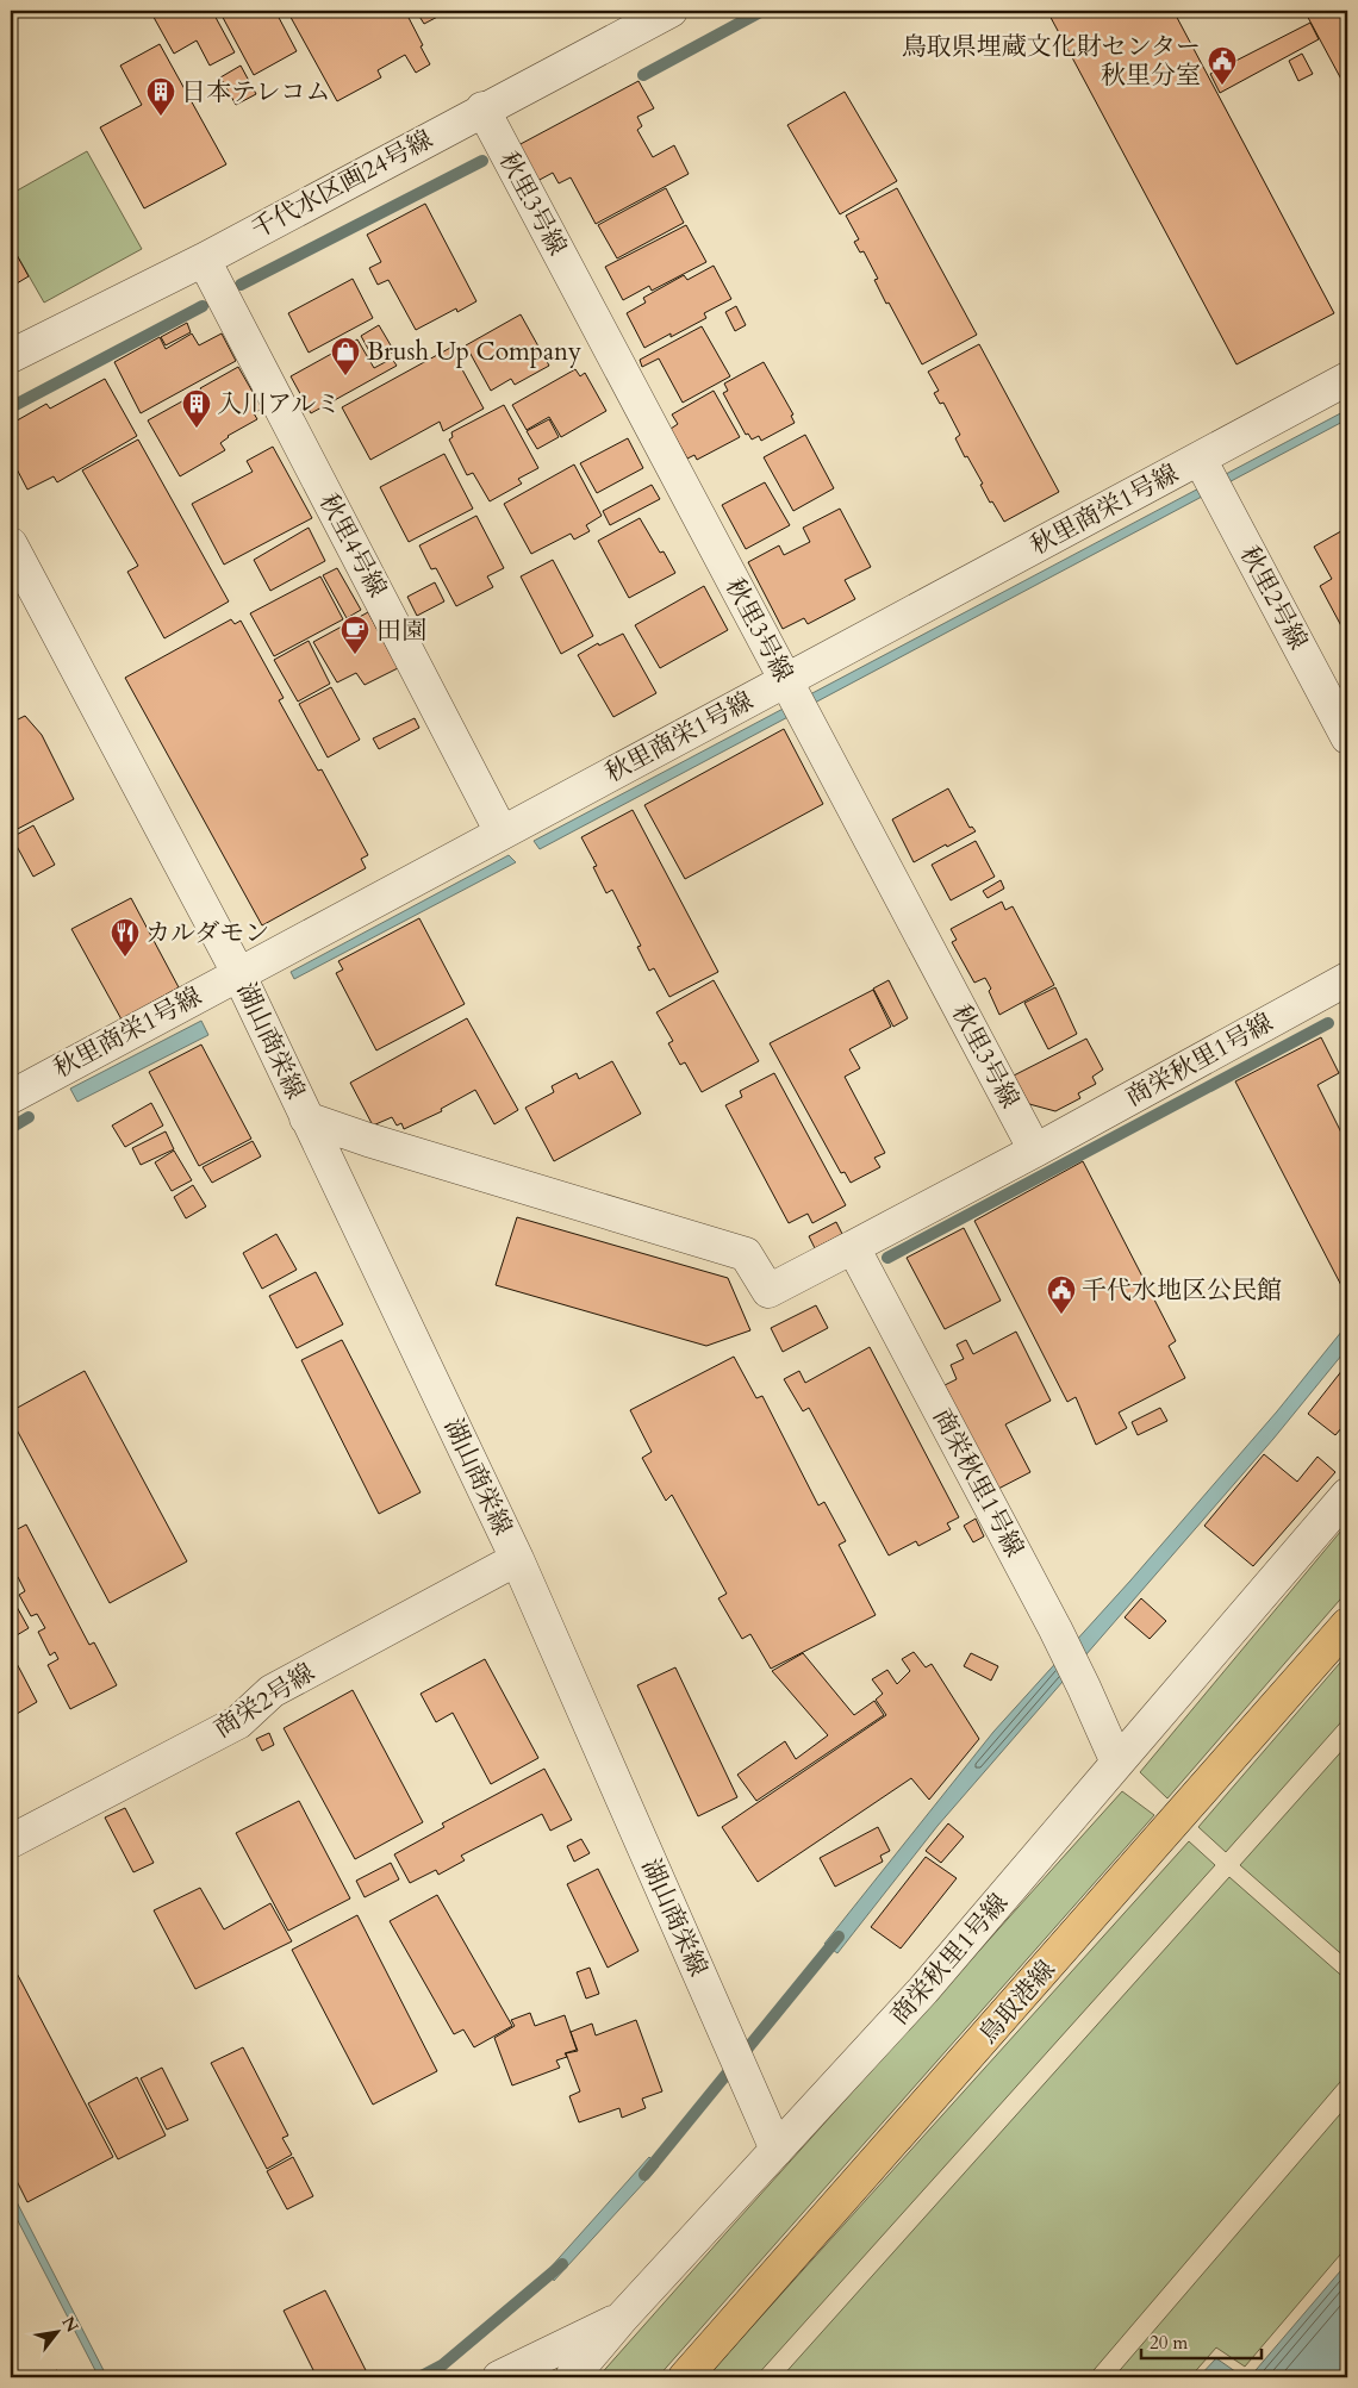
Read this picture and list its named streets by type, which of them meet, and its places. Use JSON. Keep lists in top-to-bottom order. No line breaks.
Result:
{"streets":{"main road":["鳥取港線"],"street":["千代水区画24号線","秋里3号線","秋里商栄1号線","秋里4号線","秋里2号線","湖山商栄線","商栄秋里1号線","商栄2号線"]},"crossings":[["千代水区画24号線","秋里3号線"],["千代水区画24号線","秋里4号線"],["秋里3号線","秋里商栄1号線"],["秋里3号線","商栄秋里1号線"],["秋里商栄1号線","秋里4号線"],["秋里商栄1号線","秋里2号線"],["秋里商栄1号線","湖山商栄線"],["湖山商栄線","商栄秋里1号線"],["湖山商栄線","商栄2号線"]],"places":{"public building":["鳥取県埋蔵文化財センター 秋里分室","千代水地区公民館"],"building":["日本テレコム","入川アルミ"],"shop":["Brush Up Company"],"cafe":["田園"],"restaurant":["カルダモン"]},"scale_bar":"20 m","north":"top right"}
